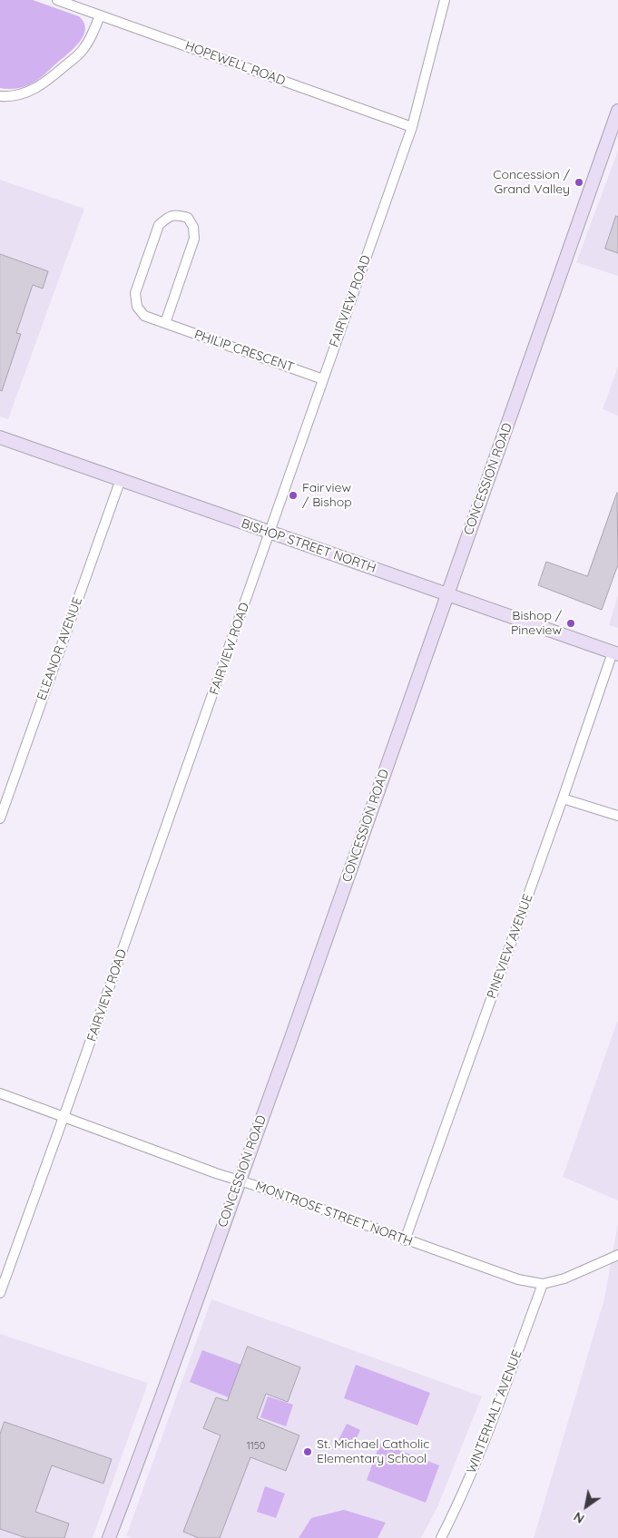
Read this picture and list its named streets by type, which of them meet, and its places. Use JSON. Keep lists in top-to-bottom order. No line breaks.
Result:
{"streets":{"main road":["CONCESSION ROAD","BISHOP STREET NORTH"],"street":["HOPEWELL ROAD","FAIRVIEW ROAD","PHILIP CRESCENT","ELEANOR AVENUE","PINEVIEW AVENUE","MONTROSE STREET NORTH","WINTERHALT AVENUE"]},"crossings":[["HOPEWELL ROAD","FAIRVIEW ROAD"],["FAIRVIEW ROAD","PHILIP CRESCENT"],["FAIRVIEW ROAD","BISHOP STREET NORTH"],["FAIRVIEW ROAD","MONTROSE STREET NORTH"],["CONCESSION ROAD","BISHOP STREET NORTH"],["CONCESSION ROAD","MONTROSE STREET NORTH"],["BISHOP STREET NORTH","ELEANOR AVENUE"],["BISHOP STREET NORTH","PINEVIEW AVENUE"],["PINEVIEW AVENUE","MONTROSE STREET NORTH"],["MONTROSE STREET NORTH","WINTERHALT AVENUE"]],"places":["Concession / Grand Valley","Fairview / Bishop","Bishop / Pineview","St. Michael Catholic Elementary School"],"house_numbers":["1150"],"north":"bottom left"}
